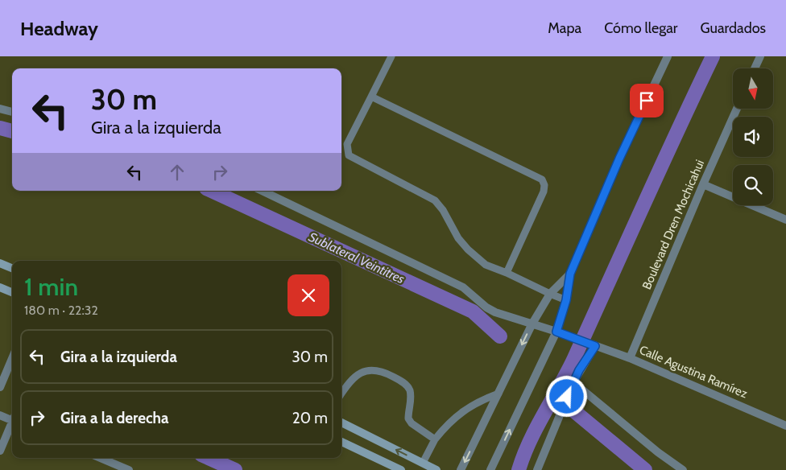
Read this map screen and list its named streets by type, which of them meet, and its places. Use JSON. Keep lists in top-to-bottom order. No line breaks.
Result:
{"streets":{"street":["Boulevard Dren Mochicahui","Calle Agustina Ramírez"]},"crossings":[["Boulevard Dren Mochicahui","Calle Agustina Ramírez"]],"water":["Sublateral Veintitres"],"north":"bottom","page":{"header":"Headway","nav":["Mapa","Cómo llegar","Guardados"],"turn":["30 m","Gira a la izquierda"],"heading":["1 min","180 m · 22:32"],"list":[{"name":"Gira a la izquierda","value":"30 m"},{"name":"Gira a la derecha","value":"20 m"}]}}
